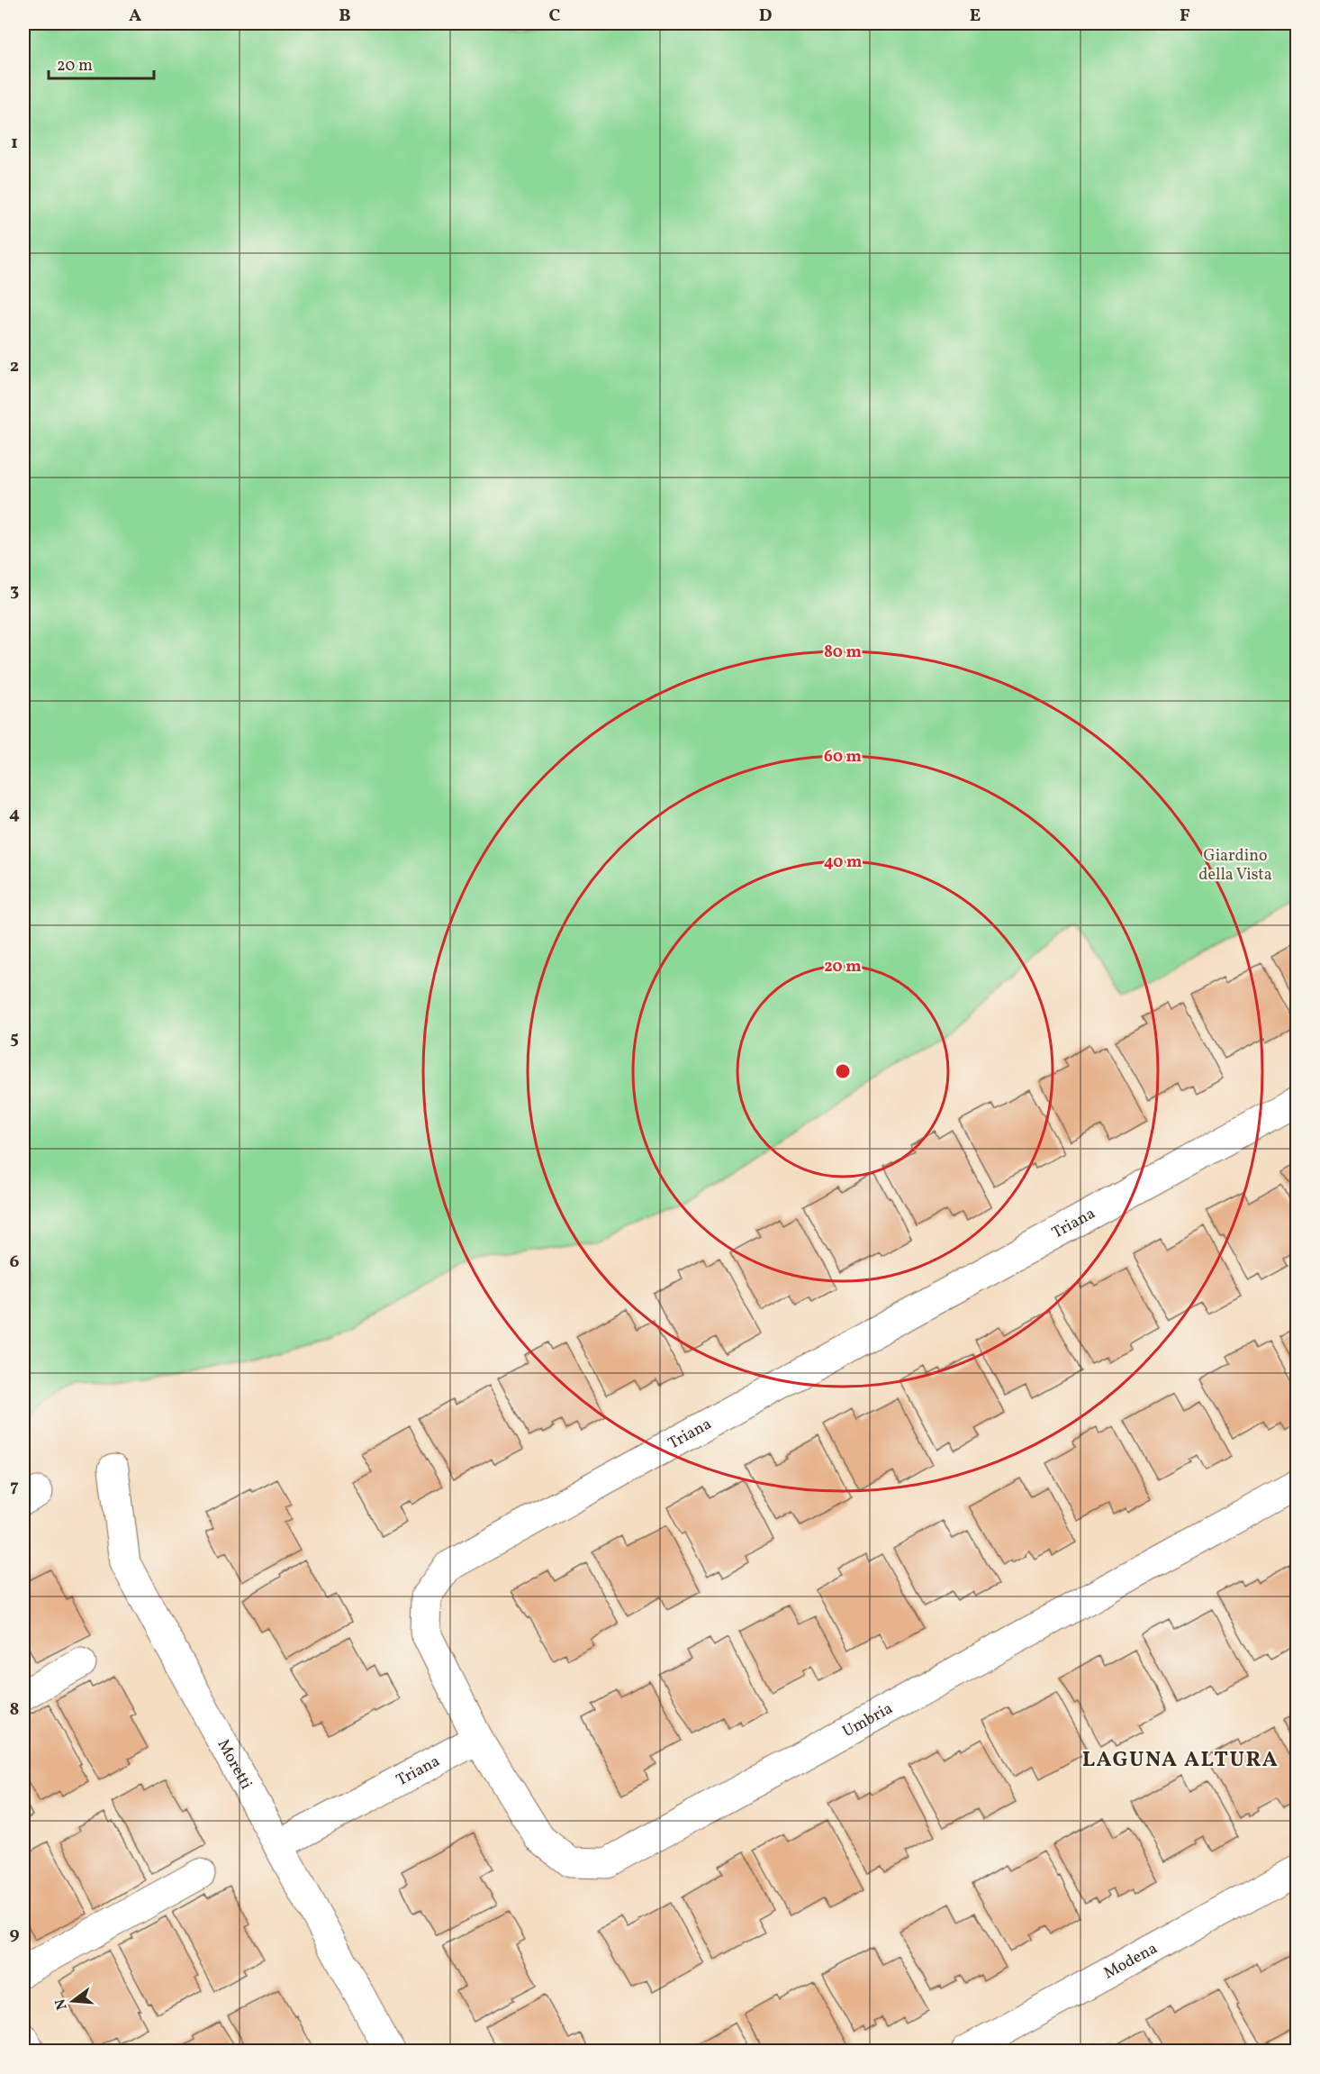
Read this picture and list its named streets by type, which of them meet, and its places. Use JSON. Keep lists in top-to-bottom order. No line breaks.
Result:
{"streets":{"street":["Triana","Umbria","Moretti","Modena"]},"crossings":[["Triana","Umbria"],["Triana","Moretti"]],"districts":["LAGUNA ALTURA"],"parks":["Giardino della Vista"],"scale_bar":"20 m","north":"left","grid":{"columns":["A","B","C","D","E","F"],"rows":["1","2","3","4","5","6","7","8","9"]},"rings":["80 m","60 m","40 m","20 m"]}
